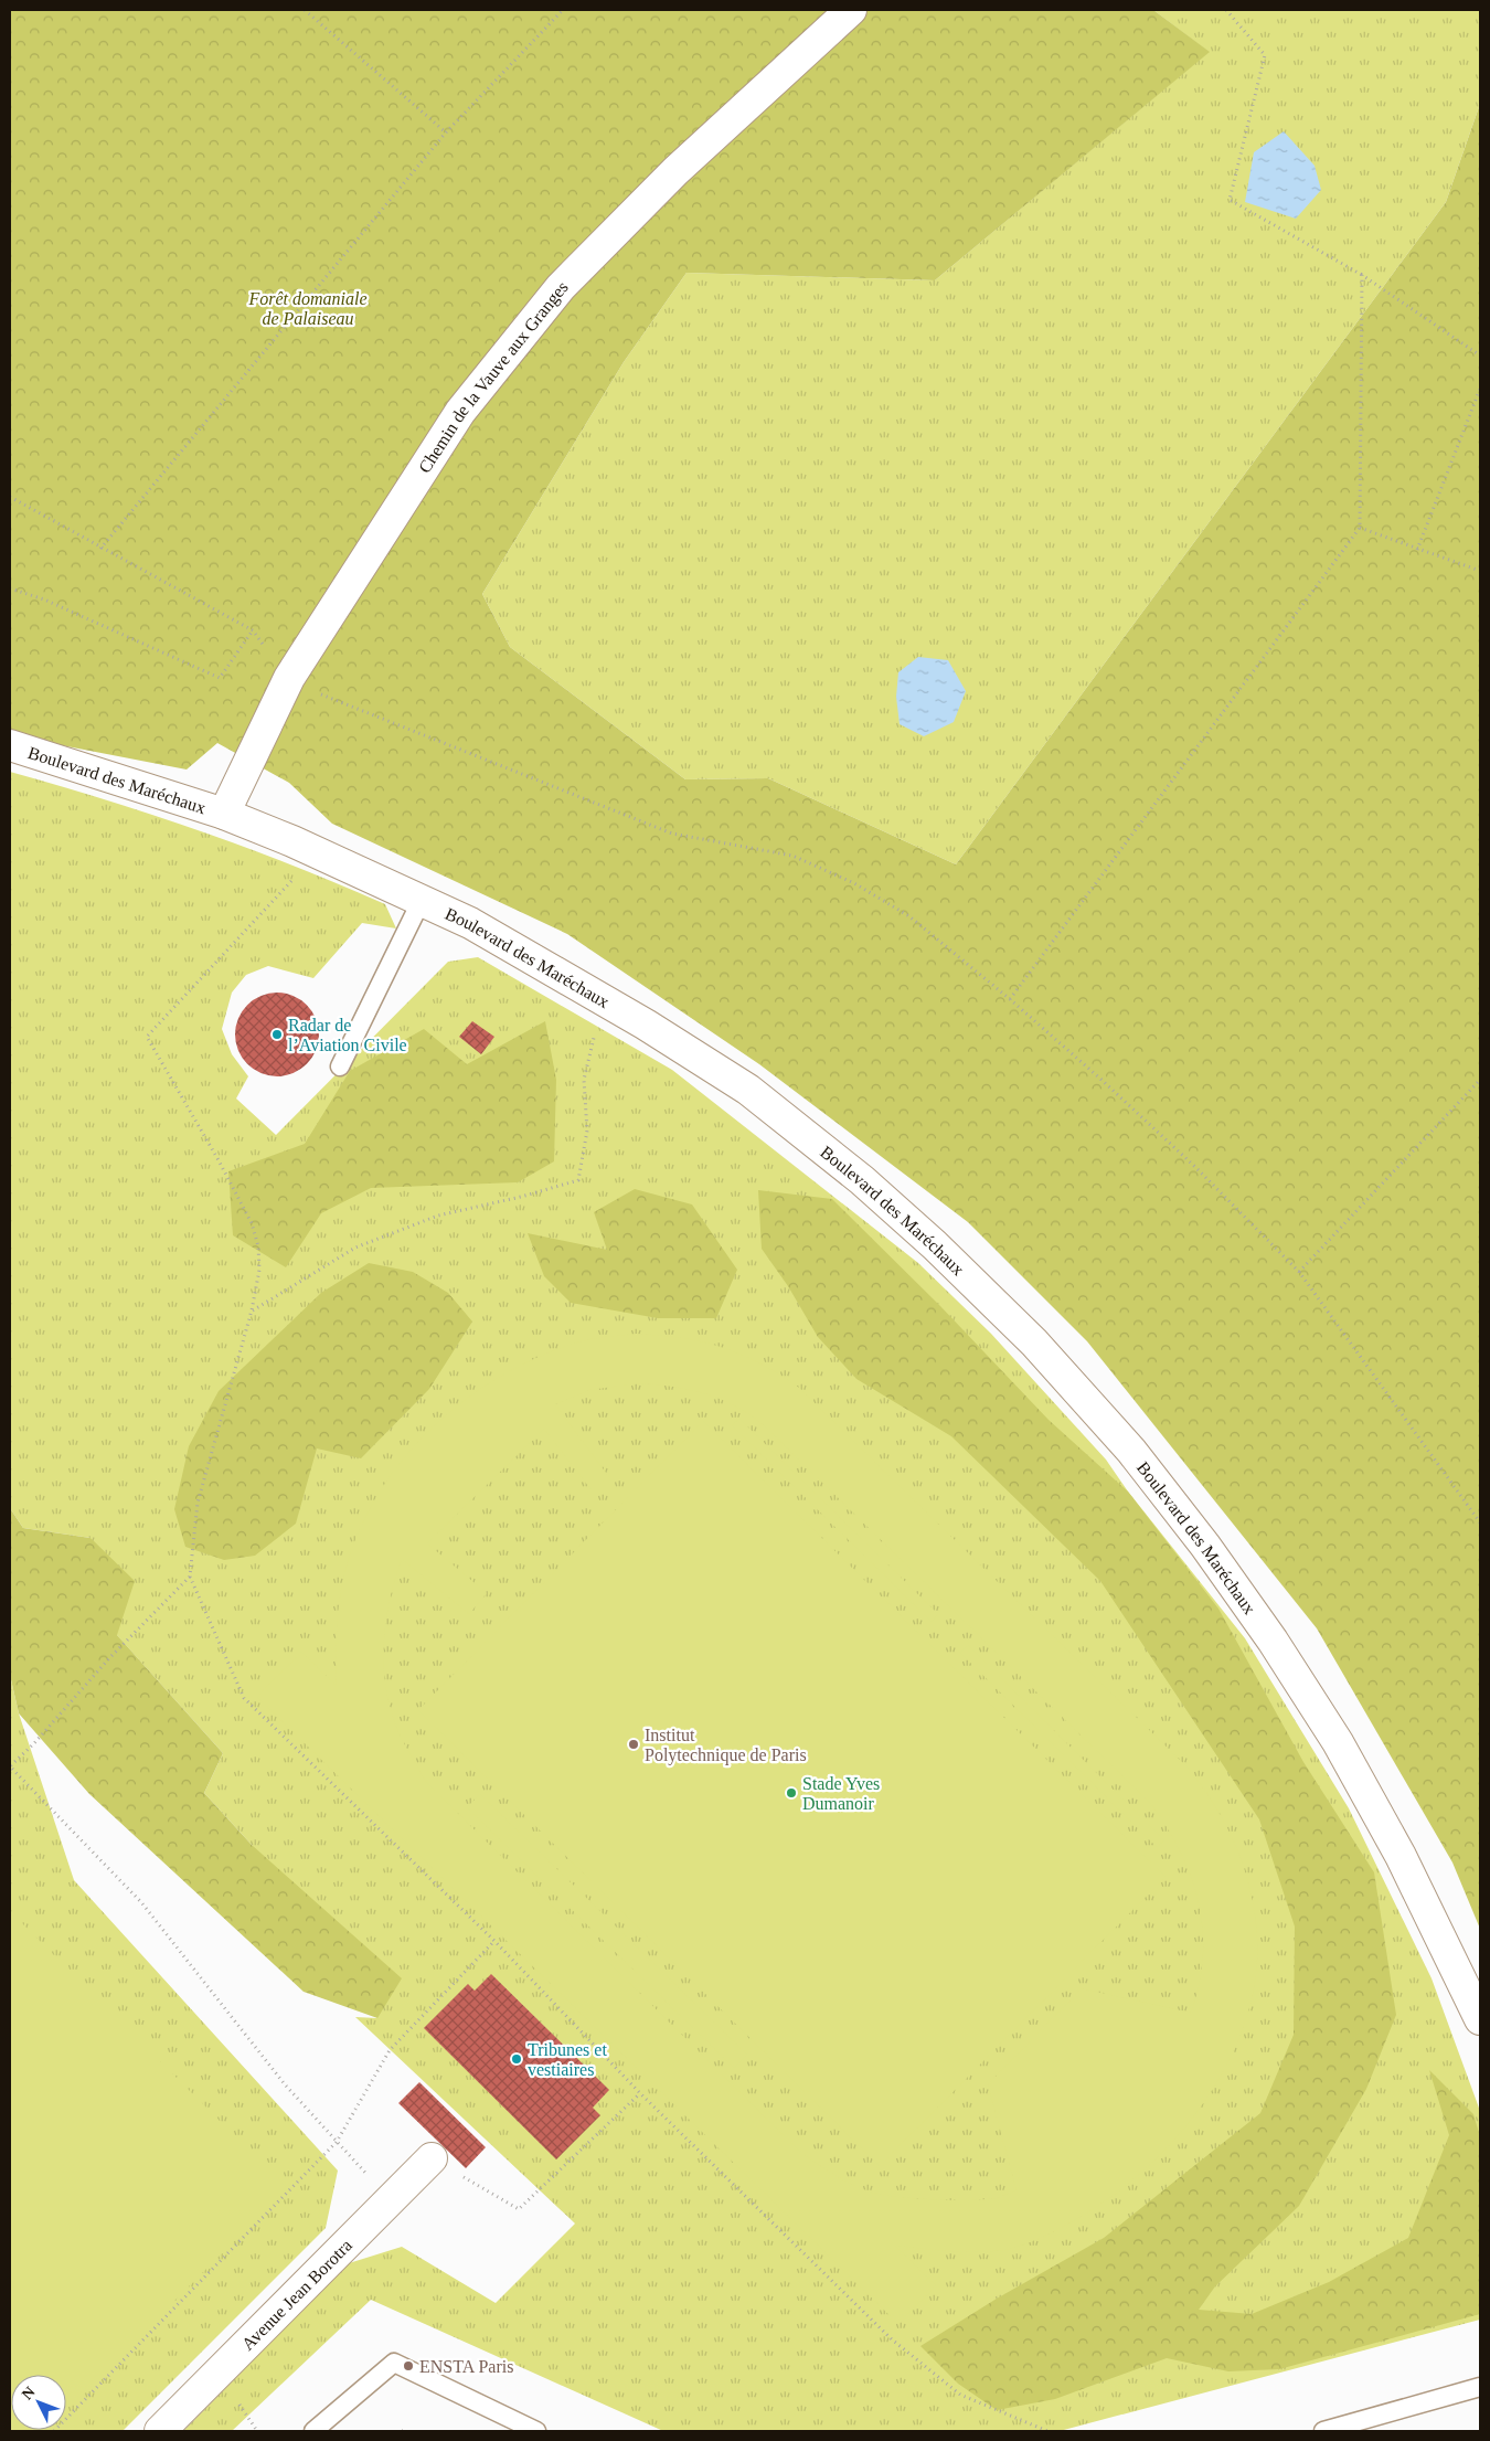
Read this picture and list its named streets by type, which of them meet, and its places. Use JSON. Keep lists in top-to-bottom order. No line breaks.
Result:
{"streets":{"street":["Chemin de la Vauve aux Granges","Boulevard des Maréchaux","Avenue Jean Borotra"]},"crossings":[["Chemin de la Vauve aux Granges","Boulevard des Maréchaux"]],"parks":["Forêt domaniale de Palaiseau"],"places":["Radar de l’Aviation Civile","Institut Polytechnique de Paris","Stade Yves Dumanoir","Tribunes et vestiaires","ENSTA Paris"],"north":"top left"}
